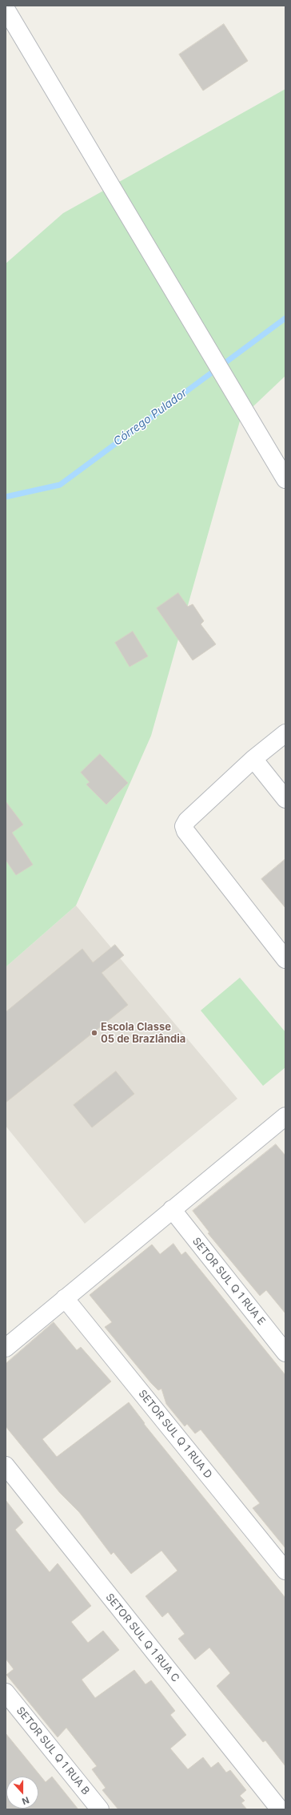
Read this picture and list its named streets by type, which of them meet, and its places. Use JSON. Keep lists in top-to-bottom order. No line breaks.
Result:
{"streets":{"street":["SETOR SUL Q 1 RUA E","SETOR SUL Q 1 RUA D","SETOR SUL Q 1 RUA C","SETOR SUL Q 1 RUA B"]},"water":["Córrego Pulador"],"places":["Escola Classe 05 de Brazlândia"],"north":"bottom"}
